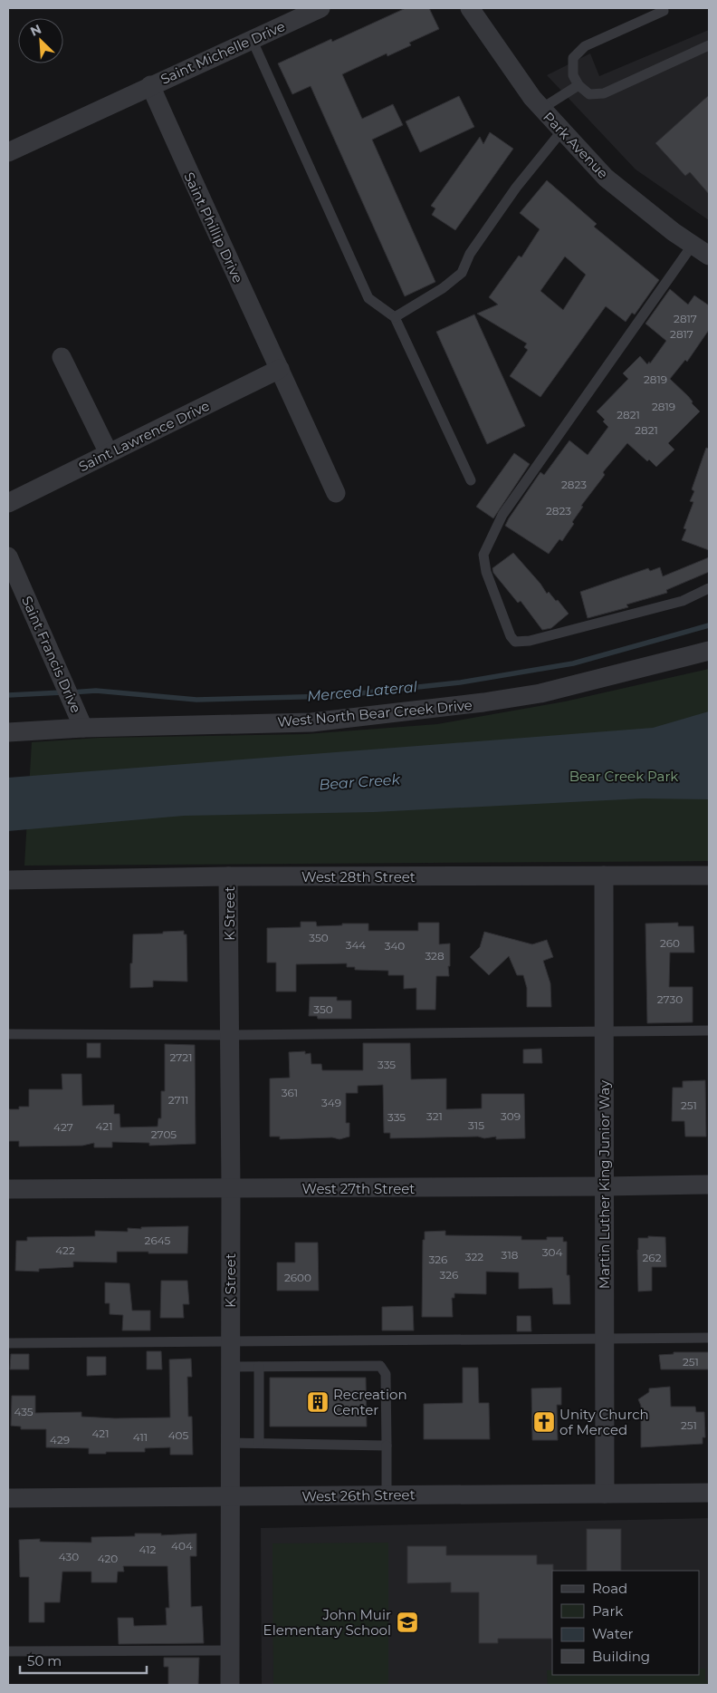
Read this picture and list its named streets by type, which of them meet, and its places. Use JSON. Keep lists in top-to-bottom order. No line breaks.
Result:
{"streets":{"street":["Saint Michelle Drive","Park Avenue","Saint Phillip Drive","Saint Lawrence Drive","Saint Francis Drive","West North Bear Creek Drive","West 28th Street","K Street","Martin Luther King Junior Way","West 27th Street","West 26th Street"]},"crossings":[["Saint Michelle Drive","Saint Phillip Drive"],["Saint Phillip Drive","Saint Lawrence Drive"],["Saint Francis Drive","West North Bear Creek Drive"],["West 28th Street","K Street"],["West 28th Street","Martin Luther King Junior Way"],["K Street","West 27th Street"],["K Street","West 26th Street"],["Martin Luther King Junior Way","West 27th Street"],["Martin Luther King Junior Way","West 26th Street"]],"water":["Merced Lateral","Bear Creek"],"parks":["Bear Creek Park"],"places":{"building":["Recreation Center"],"church":["Unity Church of Merced"],"school or university":["John Muir Elementary School"]},"house_numbers":["2817","2817","2819","2819","2821","2821","2823","2823","350","260","344","340","328","2730","350","2721","335","361","2711","349","251","321","309","335","315","421","427","2705","2645","422","304","318","322","262","326","326","2600","251","435","251","421","405","411","429","404","412","430","420"],"legend":["Road","Park","Water","Building"],"scale_bar":"50 m","north":"top left"}
